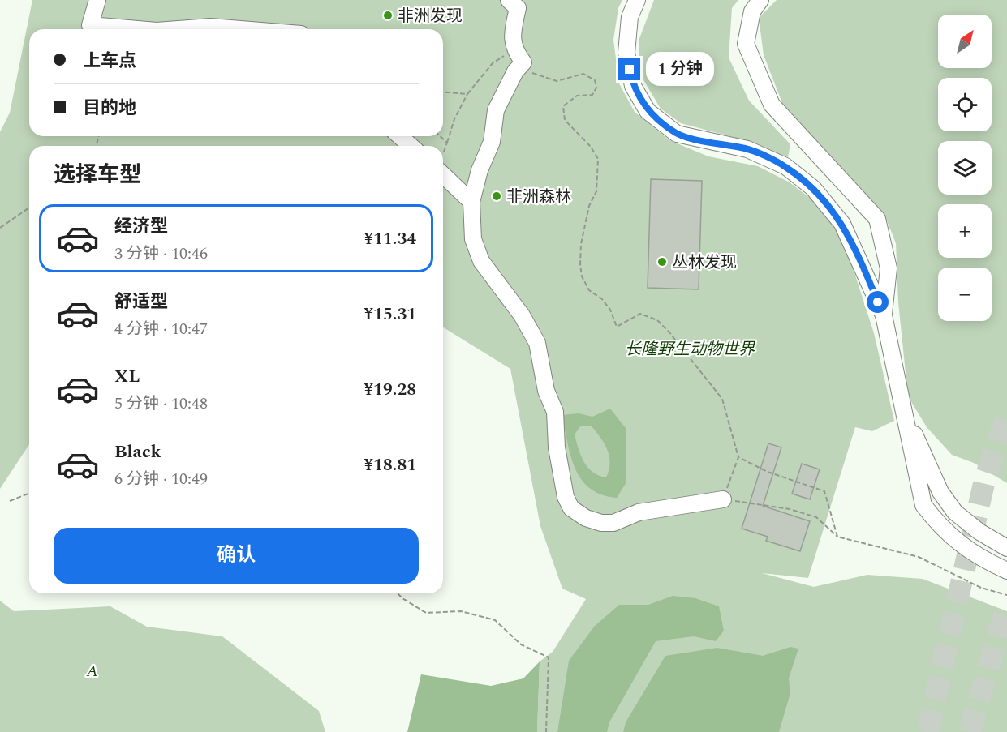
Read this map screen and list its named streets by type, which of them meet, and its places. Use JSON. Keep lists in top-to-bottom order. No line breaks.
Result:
{"parks":["长隆野生动物世界","A"],"places":["非洲发现","非洲森林","丛林发现"],"north":"top right","page":{"map_buttons":["+","−"],"banner":["上车点","目的地"],"bubble":"1 分钟","heading":"选择车型","list":[{"name":"经济型","note":"3 分钟 · 10:46","value":"¥11.34"},{"name":"舒适型","note":"4 分钟 · 10:47","value":"¥15.31"},{"name":"XL","note":"5 分钟 · 10:48","value":"¥19.28"},{"name":"Black","note":"6 分钟 · 10:49","value":"¥18.81"}],"buttons":"确认"}}
